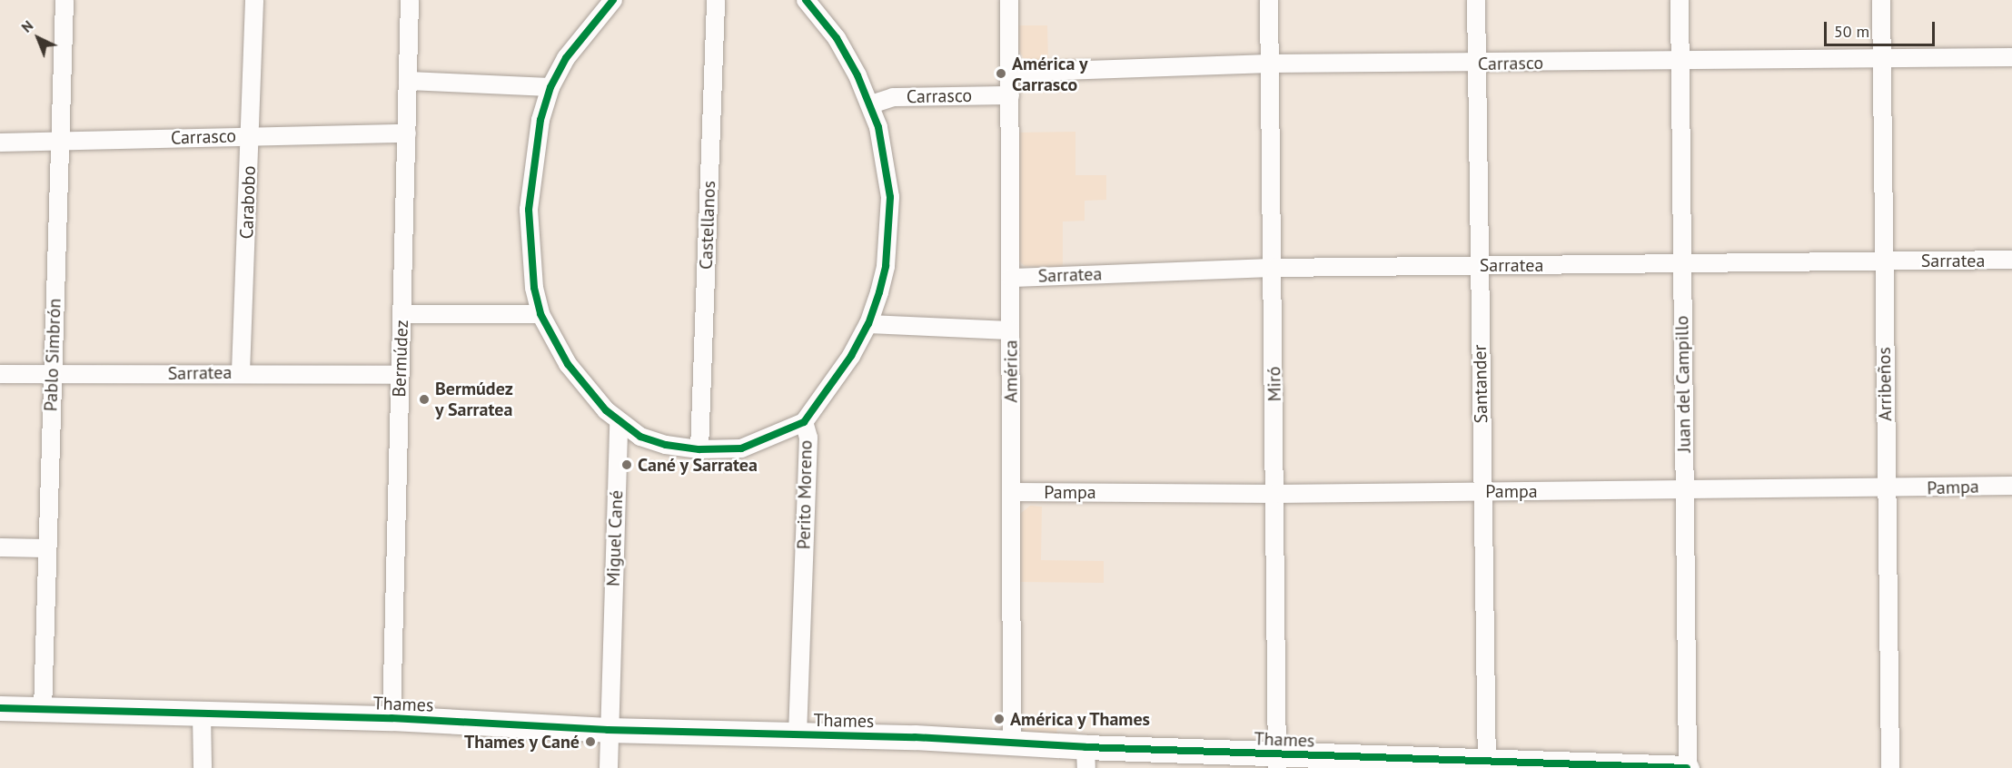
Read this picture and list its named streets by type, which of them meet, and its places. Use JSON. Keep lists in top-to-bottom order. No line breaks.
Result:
{"streets":{"street":["Carrasco","Carabobo","Castellanos","Sarratea","Pablo Simbrón","Bermúdez","América","Miró","Santander","Juan del Campillo","Arribeños","Pampa","Perito Moreno","Miguel Cané","Thames"]},"crossings":[["Carrasco","Carabobo"],["Carrasco","Pablo Simbrón"],["Carrasco","Bermúdez"],["Carrasco","América"],["Carrasco","Miró"],["Carrasco","Santander"],["Carrasco","Juan del Campillo"],["Carrasco","Arribeños"],["Carrasco","Perito Moreno"],["Carabobo","Sarratea"],["Sarratea","Pablo Simbrón"],["Sarratea","Bermúdez"],["Sarratea","América"],["Sarratea","Miró"],["Sarratea","Santander"],["Sarratea","Juan del Campillo"],["Sarratea","Arribeños"],["Pablo Simbrón","Thames"],["Bermúdez","Thames"],["América","Pampa"],["América","Thames"],["Miró","Pampa"],["Miró","Thames"],["Santander","Pampa"],["Santander","Thames"],["Juan del Campillo","Pampa"],["Juan del Campillo","Thames"],["Arribeños","Pampa"],["Perito Moreno","Thames"],["Miguel Cané","Thames"]],"places":["América y Carrasco","Bermúdez y Sarratea","Cané y Sarratea","América y Thames","Thames y Cané"],"scale_bar":"50 m","north":"top left"}
